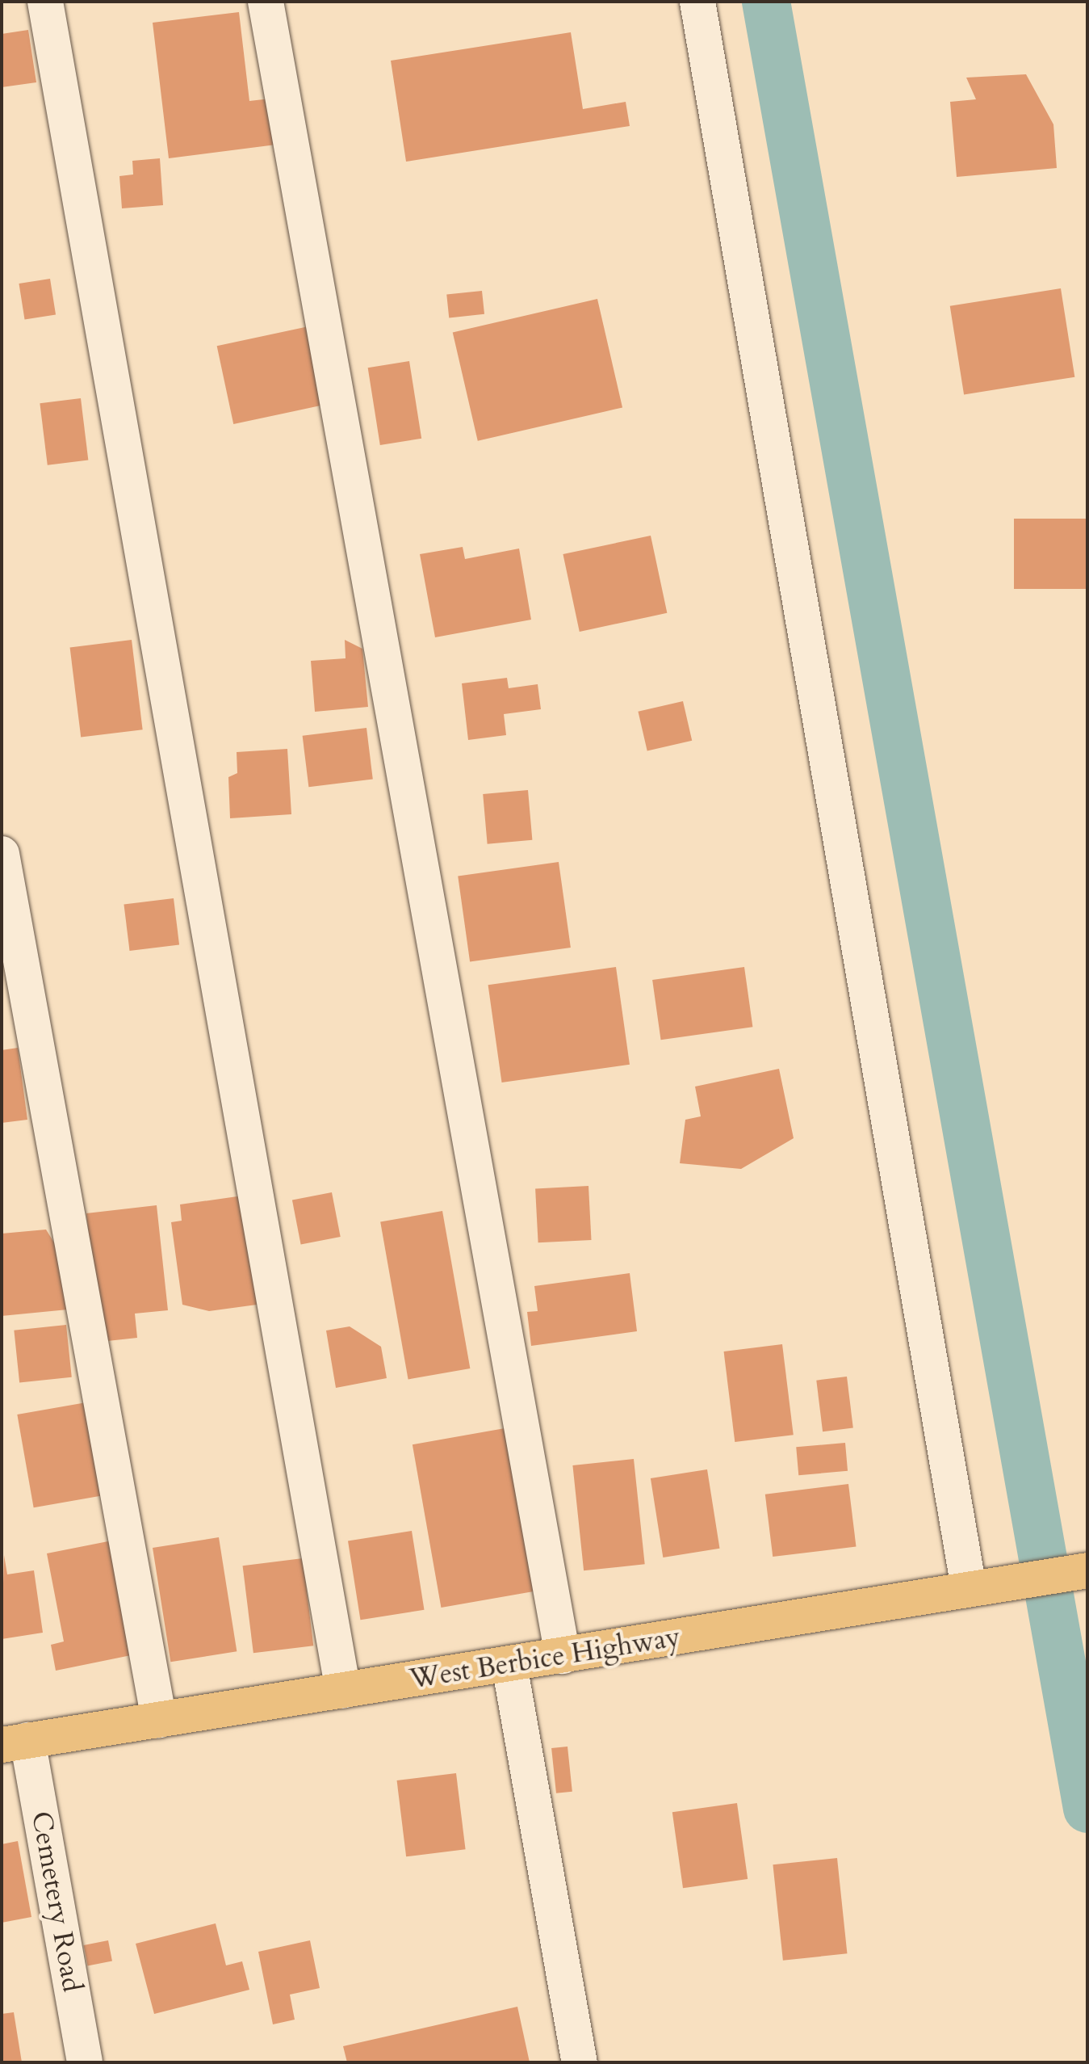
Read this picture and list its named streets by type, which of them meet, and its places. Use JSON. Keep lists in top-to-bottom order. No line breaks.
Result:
{"streets":{"main road":["West Berbice Highway"],"street":["Cemetery Road"]},"crossings":[["West Berbice Highway","Cemetery Road"]]}
